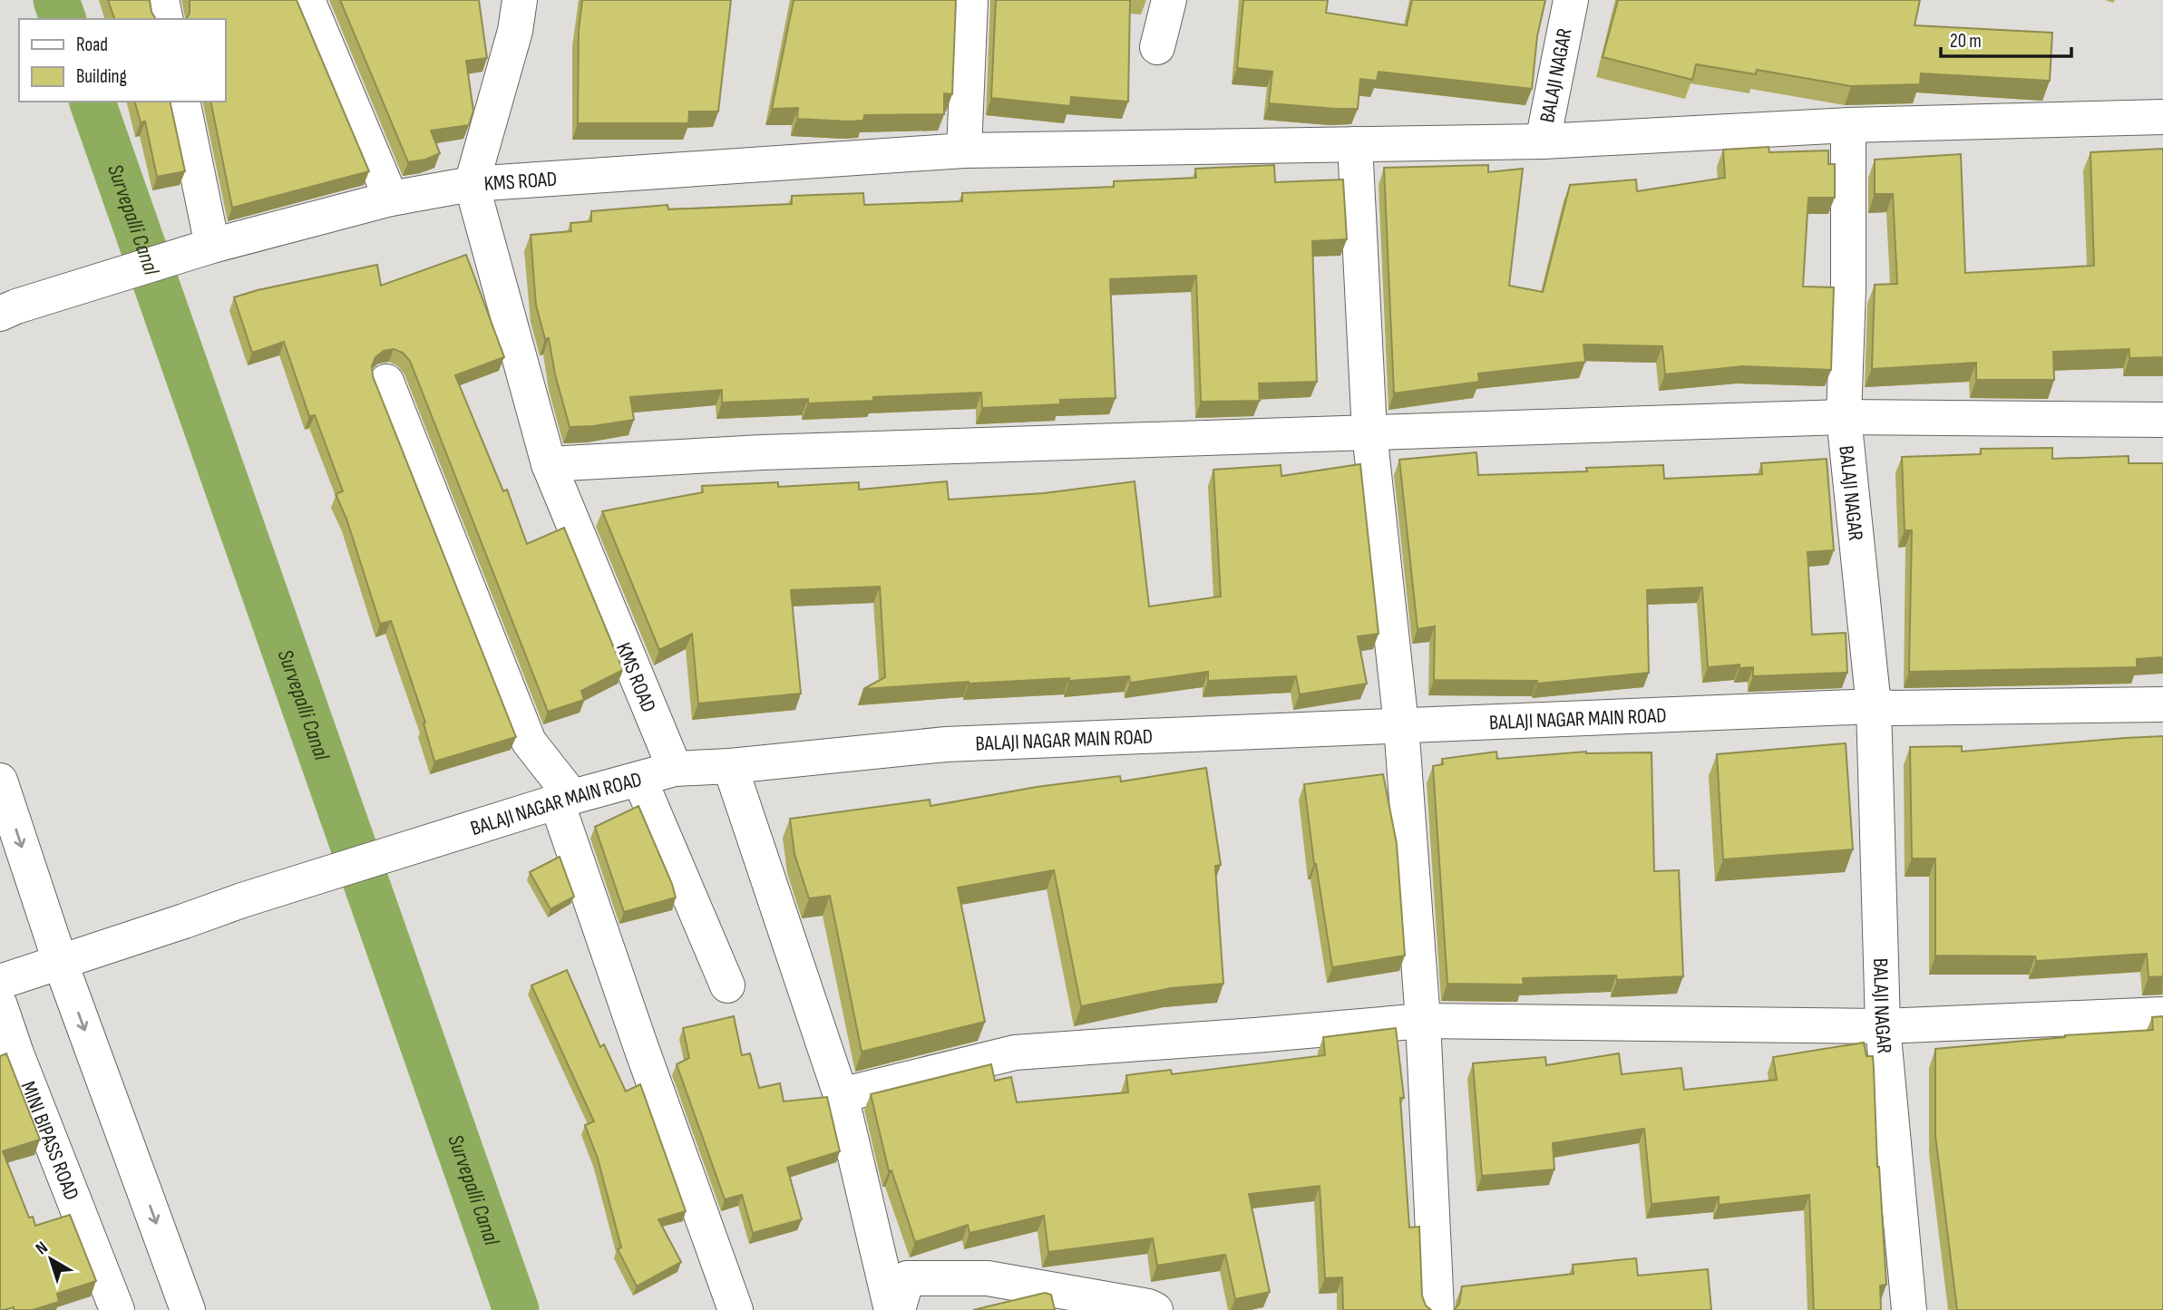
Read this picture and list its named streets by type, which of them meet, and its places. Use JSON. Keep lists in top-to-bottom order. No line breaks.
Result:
{"streets":{"street":["BALAJI NAGAR","KMS ROAD","BALAJI NAGAR MAIN ROAD","MINI BIPASS ROAD"]},"crossings":[["BALAJI NAGAR","KMS ROAD"],["BALAJI NAGAR","BALAJI NAGAR MAIN ROAD"],["KMS ROAD","BALAJI NAGAR MAIN ROAD"]],"water":["Survepalli Canal"],"legend":["Road","Building"],"scale_bar":"20 m","north":"top left"}
